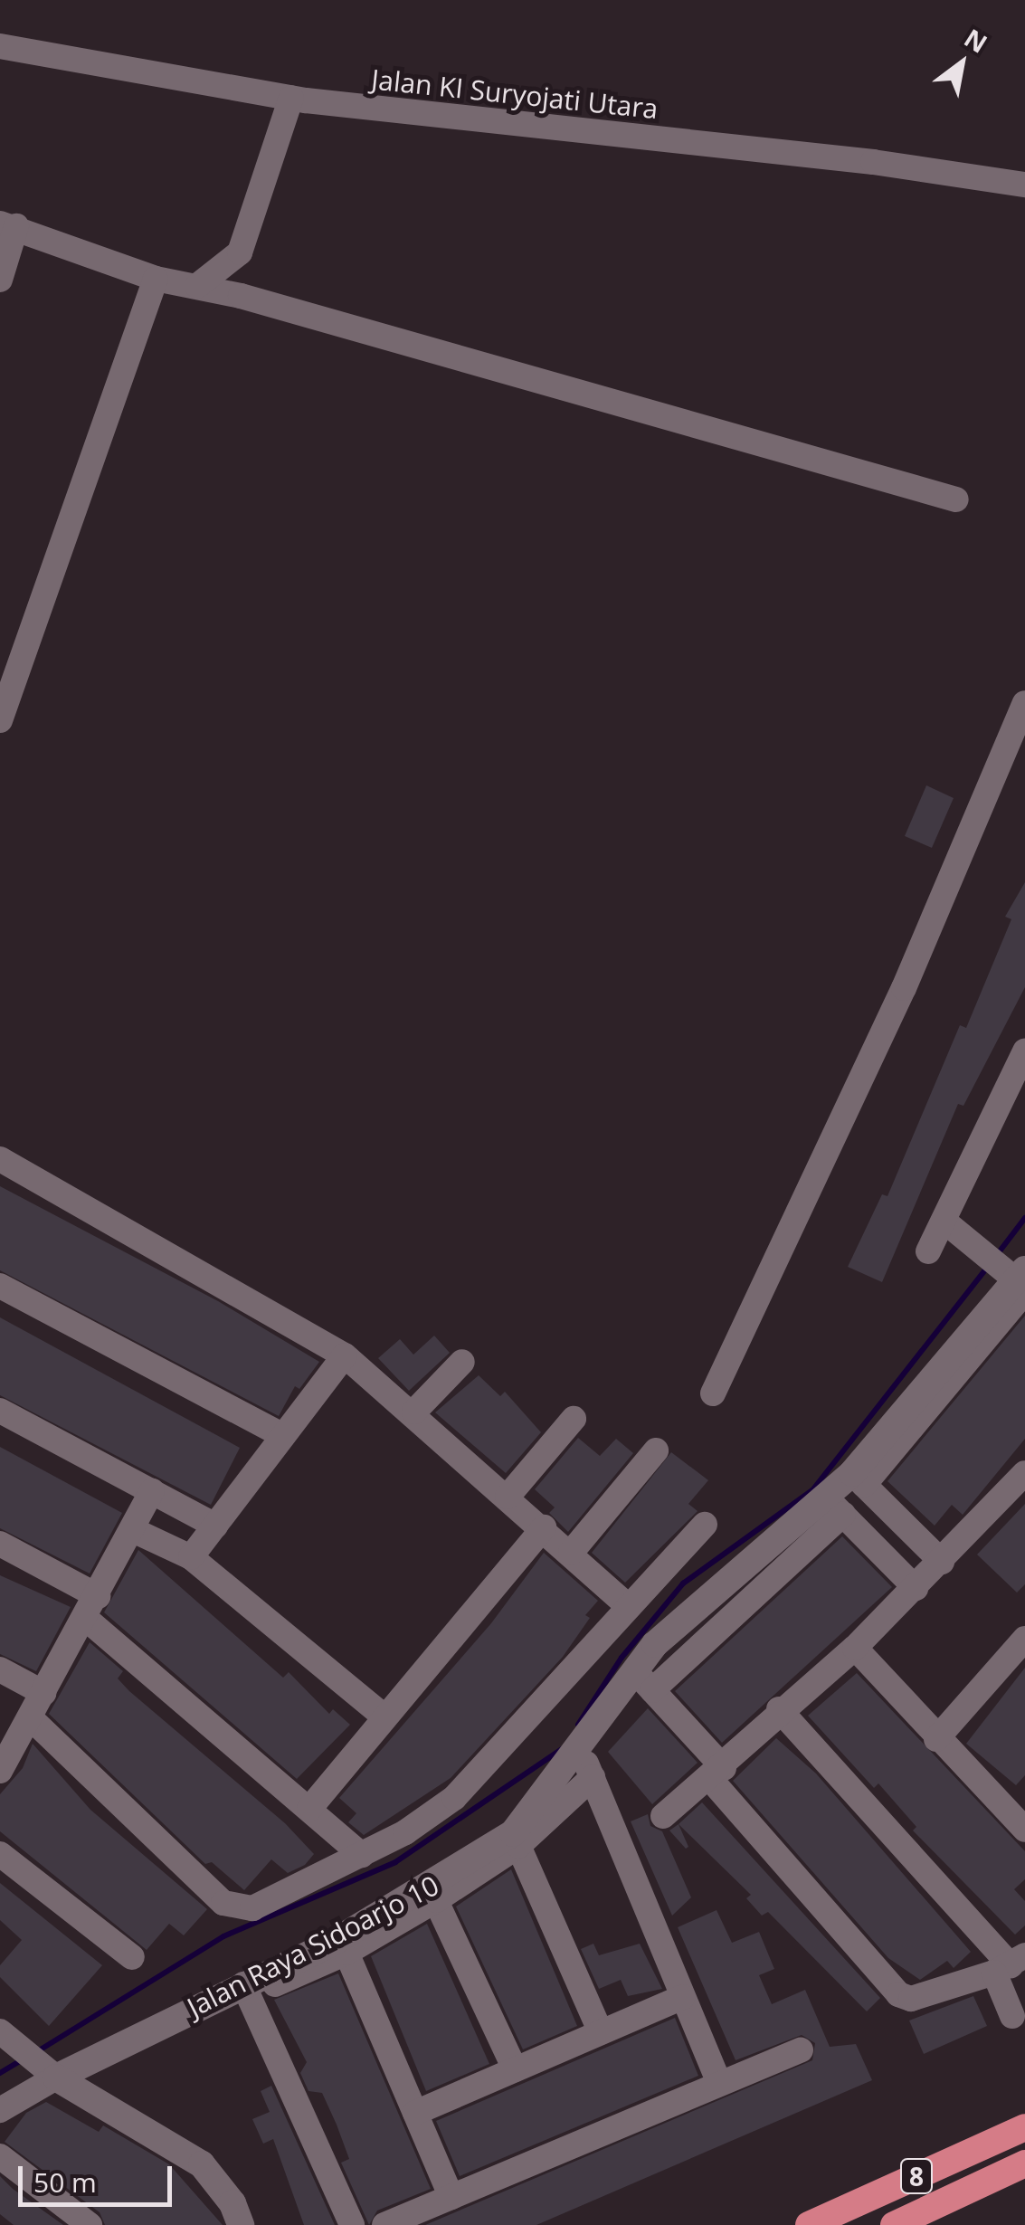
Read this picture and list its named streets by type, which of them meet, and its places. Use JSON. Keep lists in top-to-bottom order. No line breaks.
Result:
{"streets":{"highway":["8"],"street":["Jalan KI Suryojati Utara","Jalan Raya Sidoarjo 10"]},"scale_bar":"50 m","north":"top right"}
